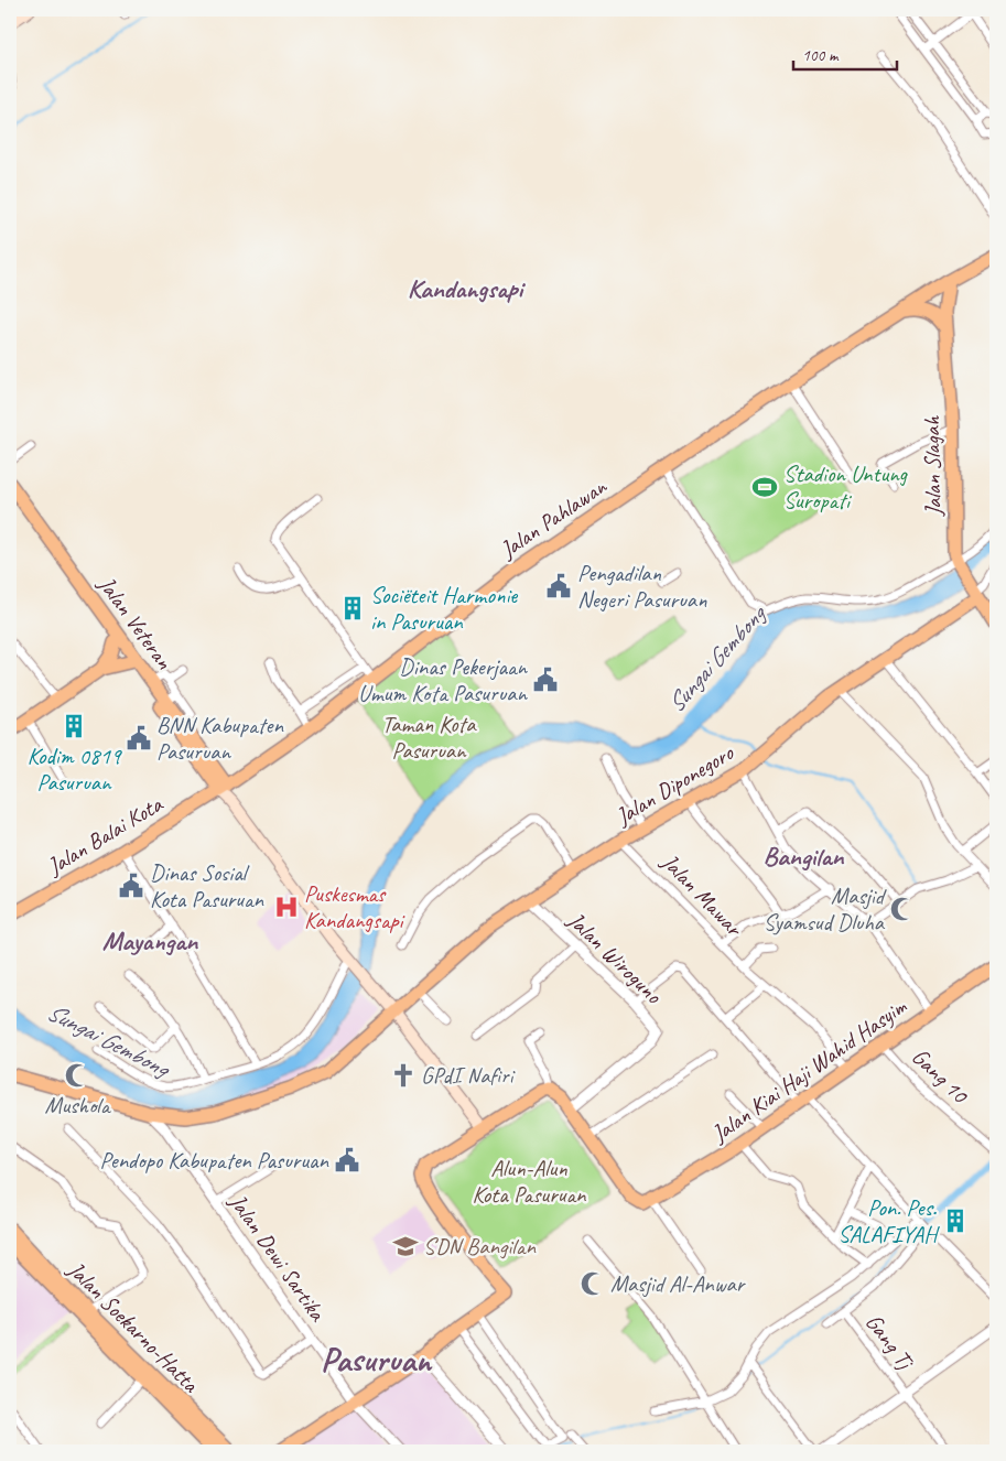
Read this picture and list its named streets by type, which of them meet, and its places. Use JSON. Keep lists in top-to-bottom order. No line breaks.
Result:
{"streets":{"main road":["Jalan Slagah","Jalan Pahlawan","Jalan Veteran","Jalan Diponegoro","Jalan Balai Kota","Jalan Kiai Haji Wahid Hasyim","Jalan Soekarno-Hatta"],"street":["Jalan Mawar","Jalan Wiroguno","Gang 10","Jalan Dewi Sartika","Gang Tj"]},"crossings":[["Jalan Slagah","Jalan Pahlawan"],["Jalan Slagah","Jalan Diponegoro"],["Jalan Pahlawan","Jalan Balai Kota"],["Jalan Veteran","Jalan Balai Kota"],["Jalan Diponegoro","Jalan Mawar"],["Jalan Diponegoro","Jalan Wiroguno"],["Jalan Diponegoro","Jalan Dewi Sartika"],["Jalan Mawar","Jalan Kiai Haji Wahid Hasyim"],["Jalan Kiai Haji Wahid Hasyim","Gang 10"]],"districts":["Kandangsapi","Bangilan","Mayangan","Pasuruan"],"water":["Sungai Gembong"],"parks":["Taman Kota Pasuruan","Alun-Alun Kota Pasuruan"],"places":{"sports":["Stadion Untung Suropati"],"public building":["Pengadilan Negeri Pasuruan","Dinas Pekerjaan Umum Kota Pasuruan","BNN Kabupaten Pasuruan","Dinas Sosial Kota Pasuruan","Pendopo Kabupaten Pasuruan"],"building":["Sociëteit Harmonie in Pasuruan","Kodim 0819 Pasuruan","Pon. Pes. SALAFIYAH"],"hospital":["Puskesmas Kandangsapi"],"mosque":["Masjid Syamsud Dluha","Mushola","Masjid Al-Anwar"],"church":["GPdI Nafiri"],"school or university":["SDN Bangilan"]},"scale_bar":"100 m"}
